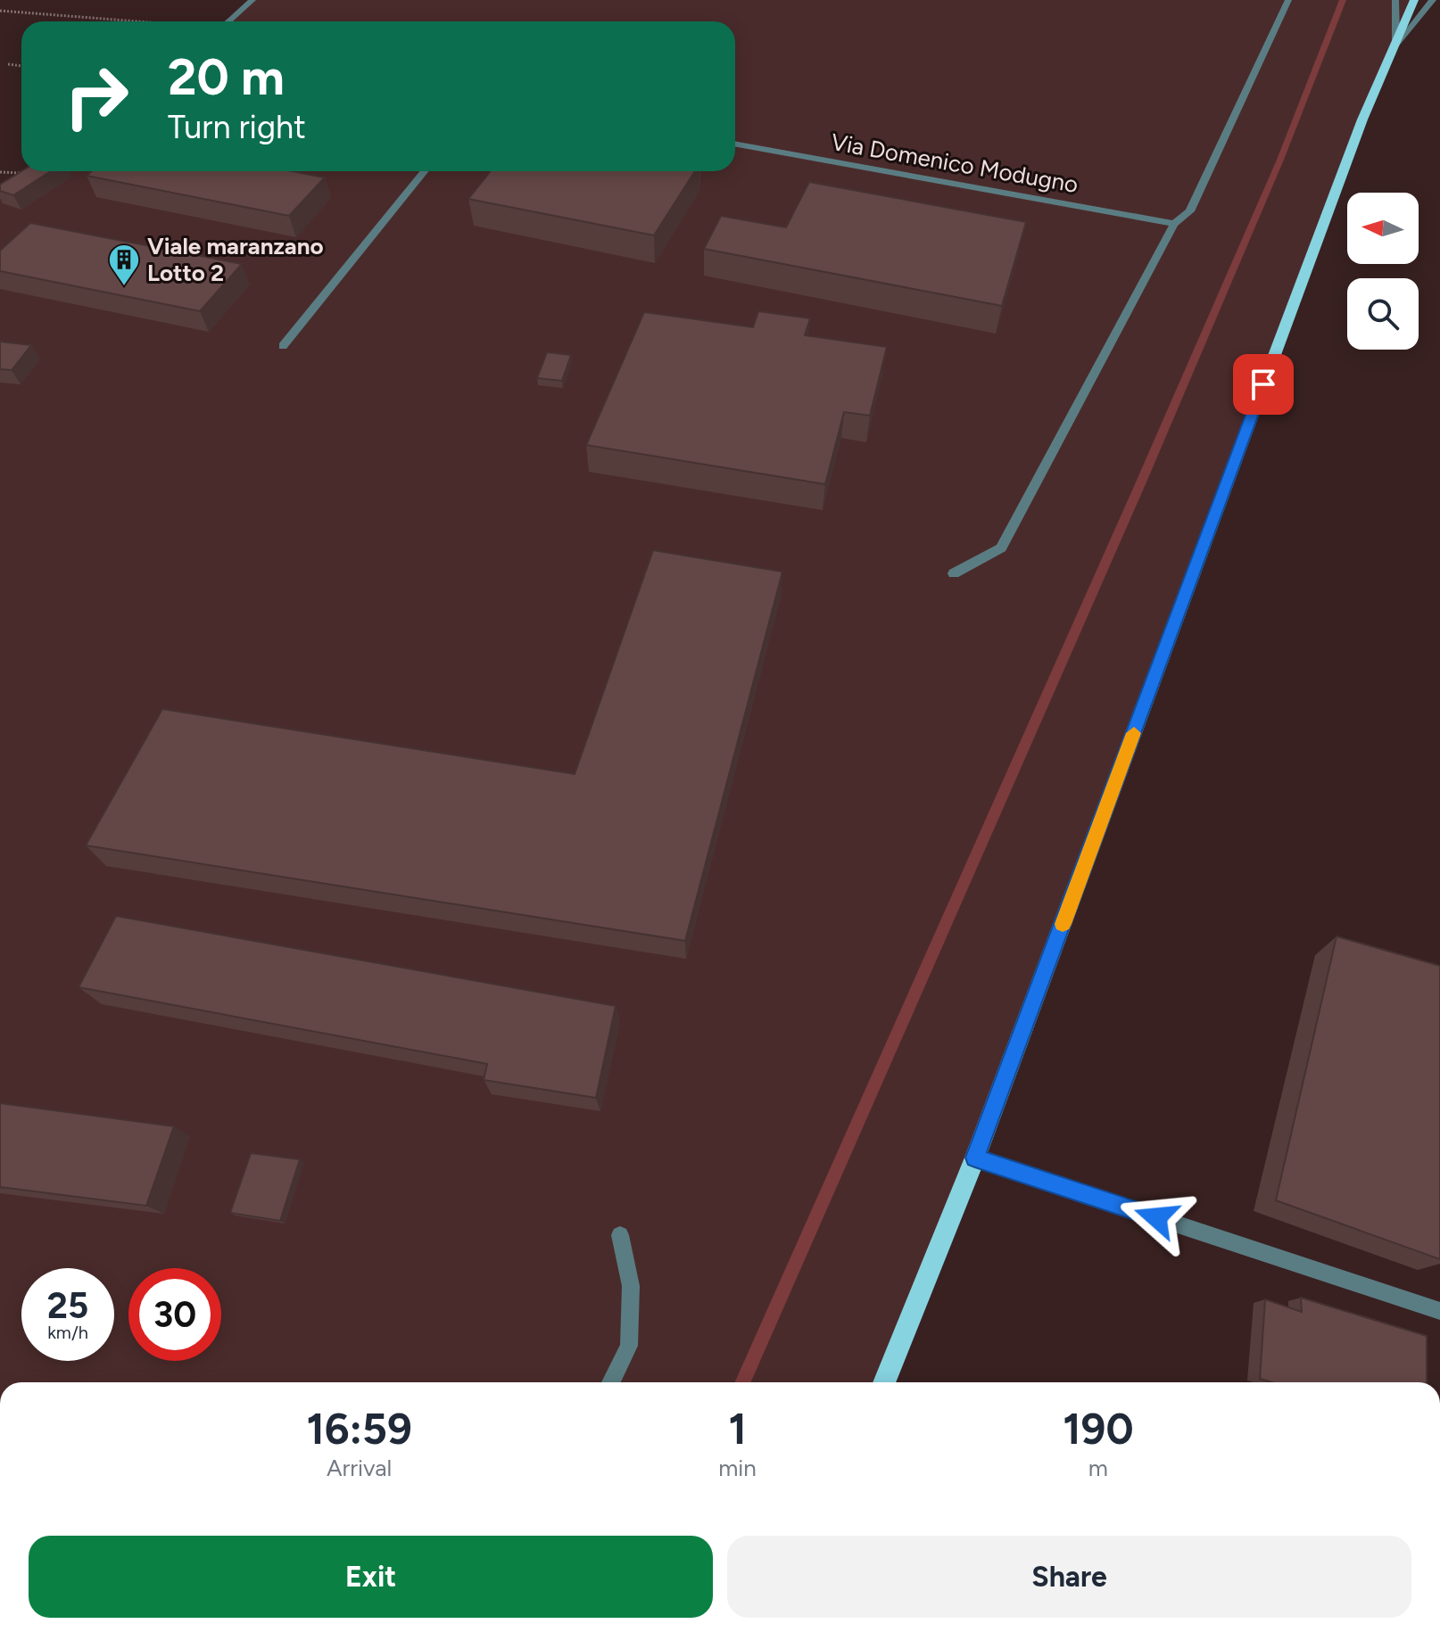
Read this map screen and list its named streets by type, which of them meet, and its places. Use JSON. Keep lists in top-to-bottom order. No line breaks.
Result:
{"streets":{"street":["Via Domenico Modugno"]},"places":{"building":["Viale maranzano Lotto 2"]},"north":"left","page":{"turn":["20 m","Turn right"],"speed":"25 km/h","limit":"30","eta":["16:59","Arrival","1","min","190","m"],"buttons":["Exit","Share"]}}
